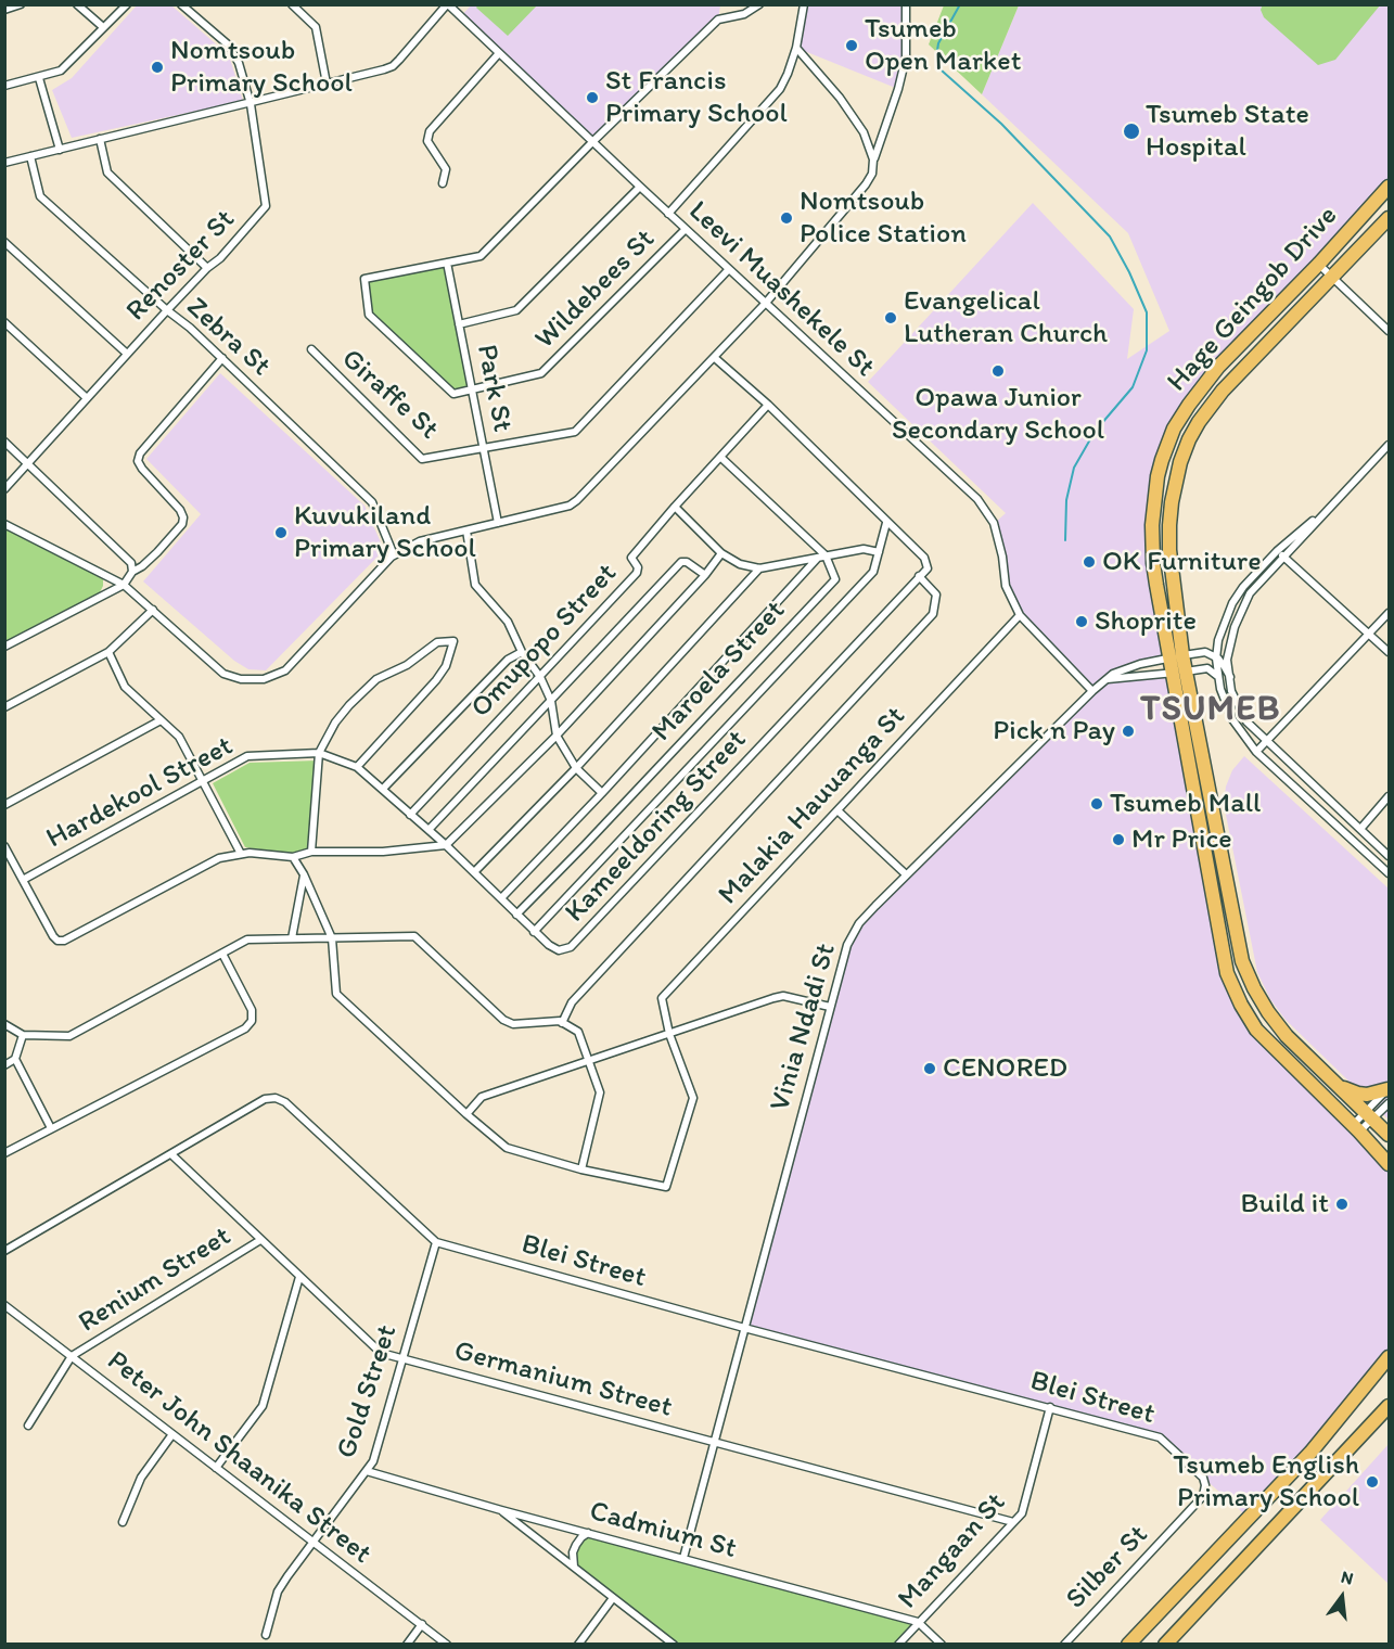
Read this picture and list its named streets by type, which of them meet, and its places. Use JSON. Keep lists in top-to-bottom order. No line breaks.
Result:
{"streets":{"highway":["Hage Geingob Drive"],"street":["Renoster St","Wildebees St","Leevi Muashekele St","Zebra St","Park St","Giraffe St","Omupopo Street","Maroela Street","Hardekool Street","Malakia Hauuanga St","Kameeldoring Street","Vinia Ndadi St","Blei Street","Renium Street","Germanium Street","Gold Street","Peter John Shaanika Street","Cadmium St","Mangaan St","Silber St"]},"crossings":[["Renoster St","Zebra St"],["Wildebees St","Leevi Muashekele St"],["Wildebees St","Park St"],["Leevi Muashekele St","Malakia Hauuanga St"],["Leevi Muashekele St","Vinia Ndadi St"],["Hage Geingob Drive","Vinia Ndadi St"],["Park St","Giraffe St"],["Omupopo Street","Kameeldoring Street"],["Maroela Street","Kameeldoring Street"],["Hardekool Street","Kameeldoring Street"],["Vinia Ndadi St","Blei Street"],["Vinia Ndadi St","Germanium Street"],["Vinia Ndadi St","Cadmium St"],["Blei Street","Germanium Street"],["Blei Street","Gold Street"],["Blei Street","Mangaan St"],["Blei Street","Silber St"],["Renium Street","Germanium Street"],["Renium Street","Peter John Shaanika Street"],["Germanium Street","Gold Street"],["Germanium Street","Mangaan St"],["Gold Street","Peter John Shaanika Street"],["Gold Street","Cadmium St"],["Cadmium St","Mangaan St"]],"districts":["TSUMEB"],"places":["Tsumeb Open Market","Nomtsoub Primary School","St Francis Primary School","Tsumeb State Hospital","Nomtsoub Police Station","Evangelical Lutheran Church","Opawa Junior Secondary School","Kuvukiland Primary School","OK Furniture","Shoprite","Pick n Pay","Tsumeb Mall","Mr Price","CENORED","Build it","Tsumeb English Primary School"],"north":"top"}
